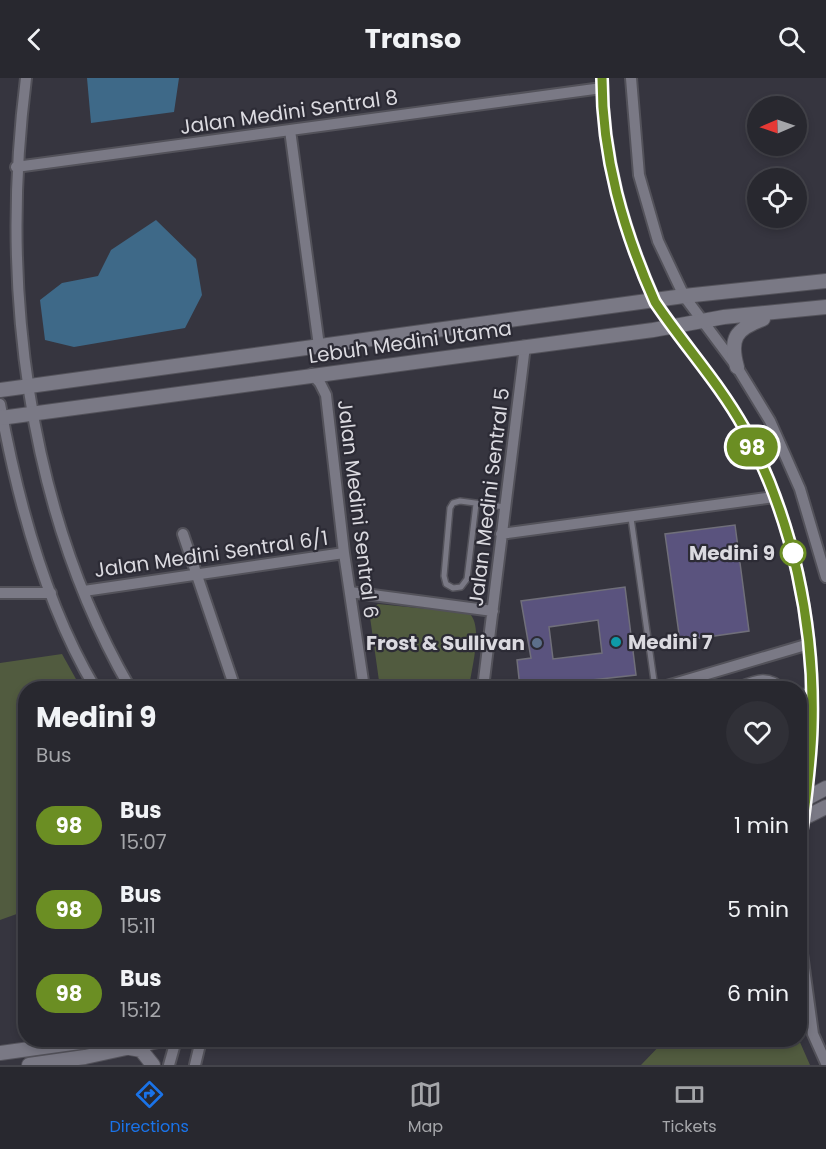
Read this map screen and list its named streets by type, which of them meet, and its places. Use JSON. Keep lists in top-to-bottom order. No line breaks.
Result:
{"streets":{"main road":["Lebuh Medini Utama"],"street":["Jalan Medini Sentral 8","Jalan Medini Sentral 5","Jalan Medini Sentral 6","Jalan Medini Sentral 6/1"]},"crossings":[["Lebuh Medini Utama","Jalan Medini Sentral 5"],["Lebuh Medini Utama","Jalan Medini Sentral 6"],["Jalan Medini Sentral 6","Jalan Medini Sentral 6/1"]],"places":["Medini 9","Medini 7","Frost & Sullivan"],"lines":["bus line 98"],"north":"left","page":{"header":"Transo","on_map":"98","heading":["Medini 9","Bus"],"list":[{"mark":"98","name":"Bus","note":"15:07","value":"1 min"},{"mark":"98","name":"Bus","note":"15:11","value":"5 min"},{"mark":"98","name":"Bus","note":"15:12","value":"6 min"}],"tabs":["Directions","Map","Tickets"]}}
